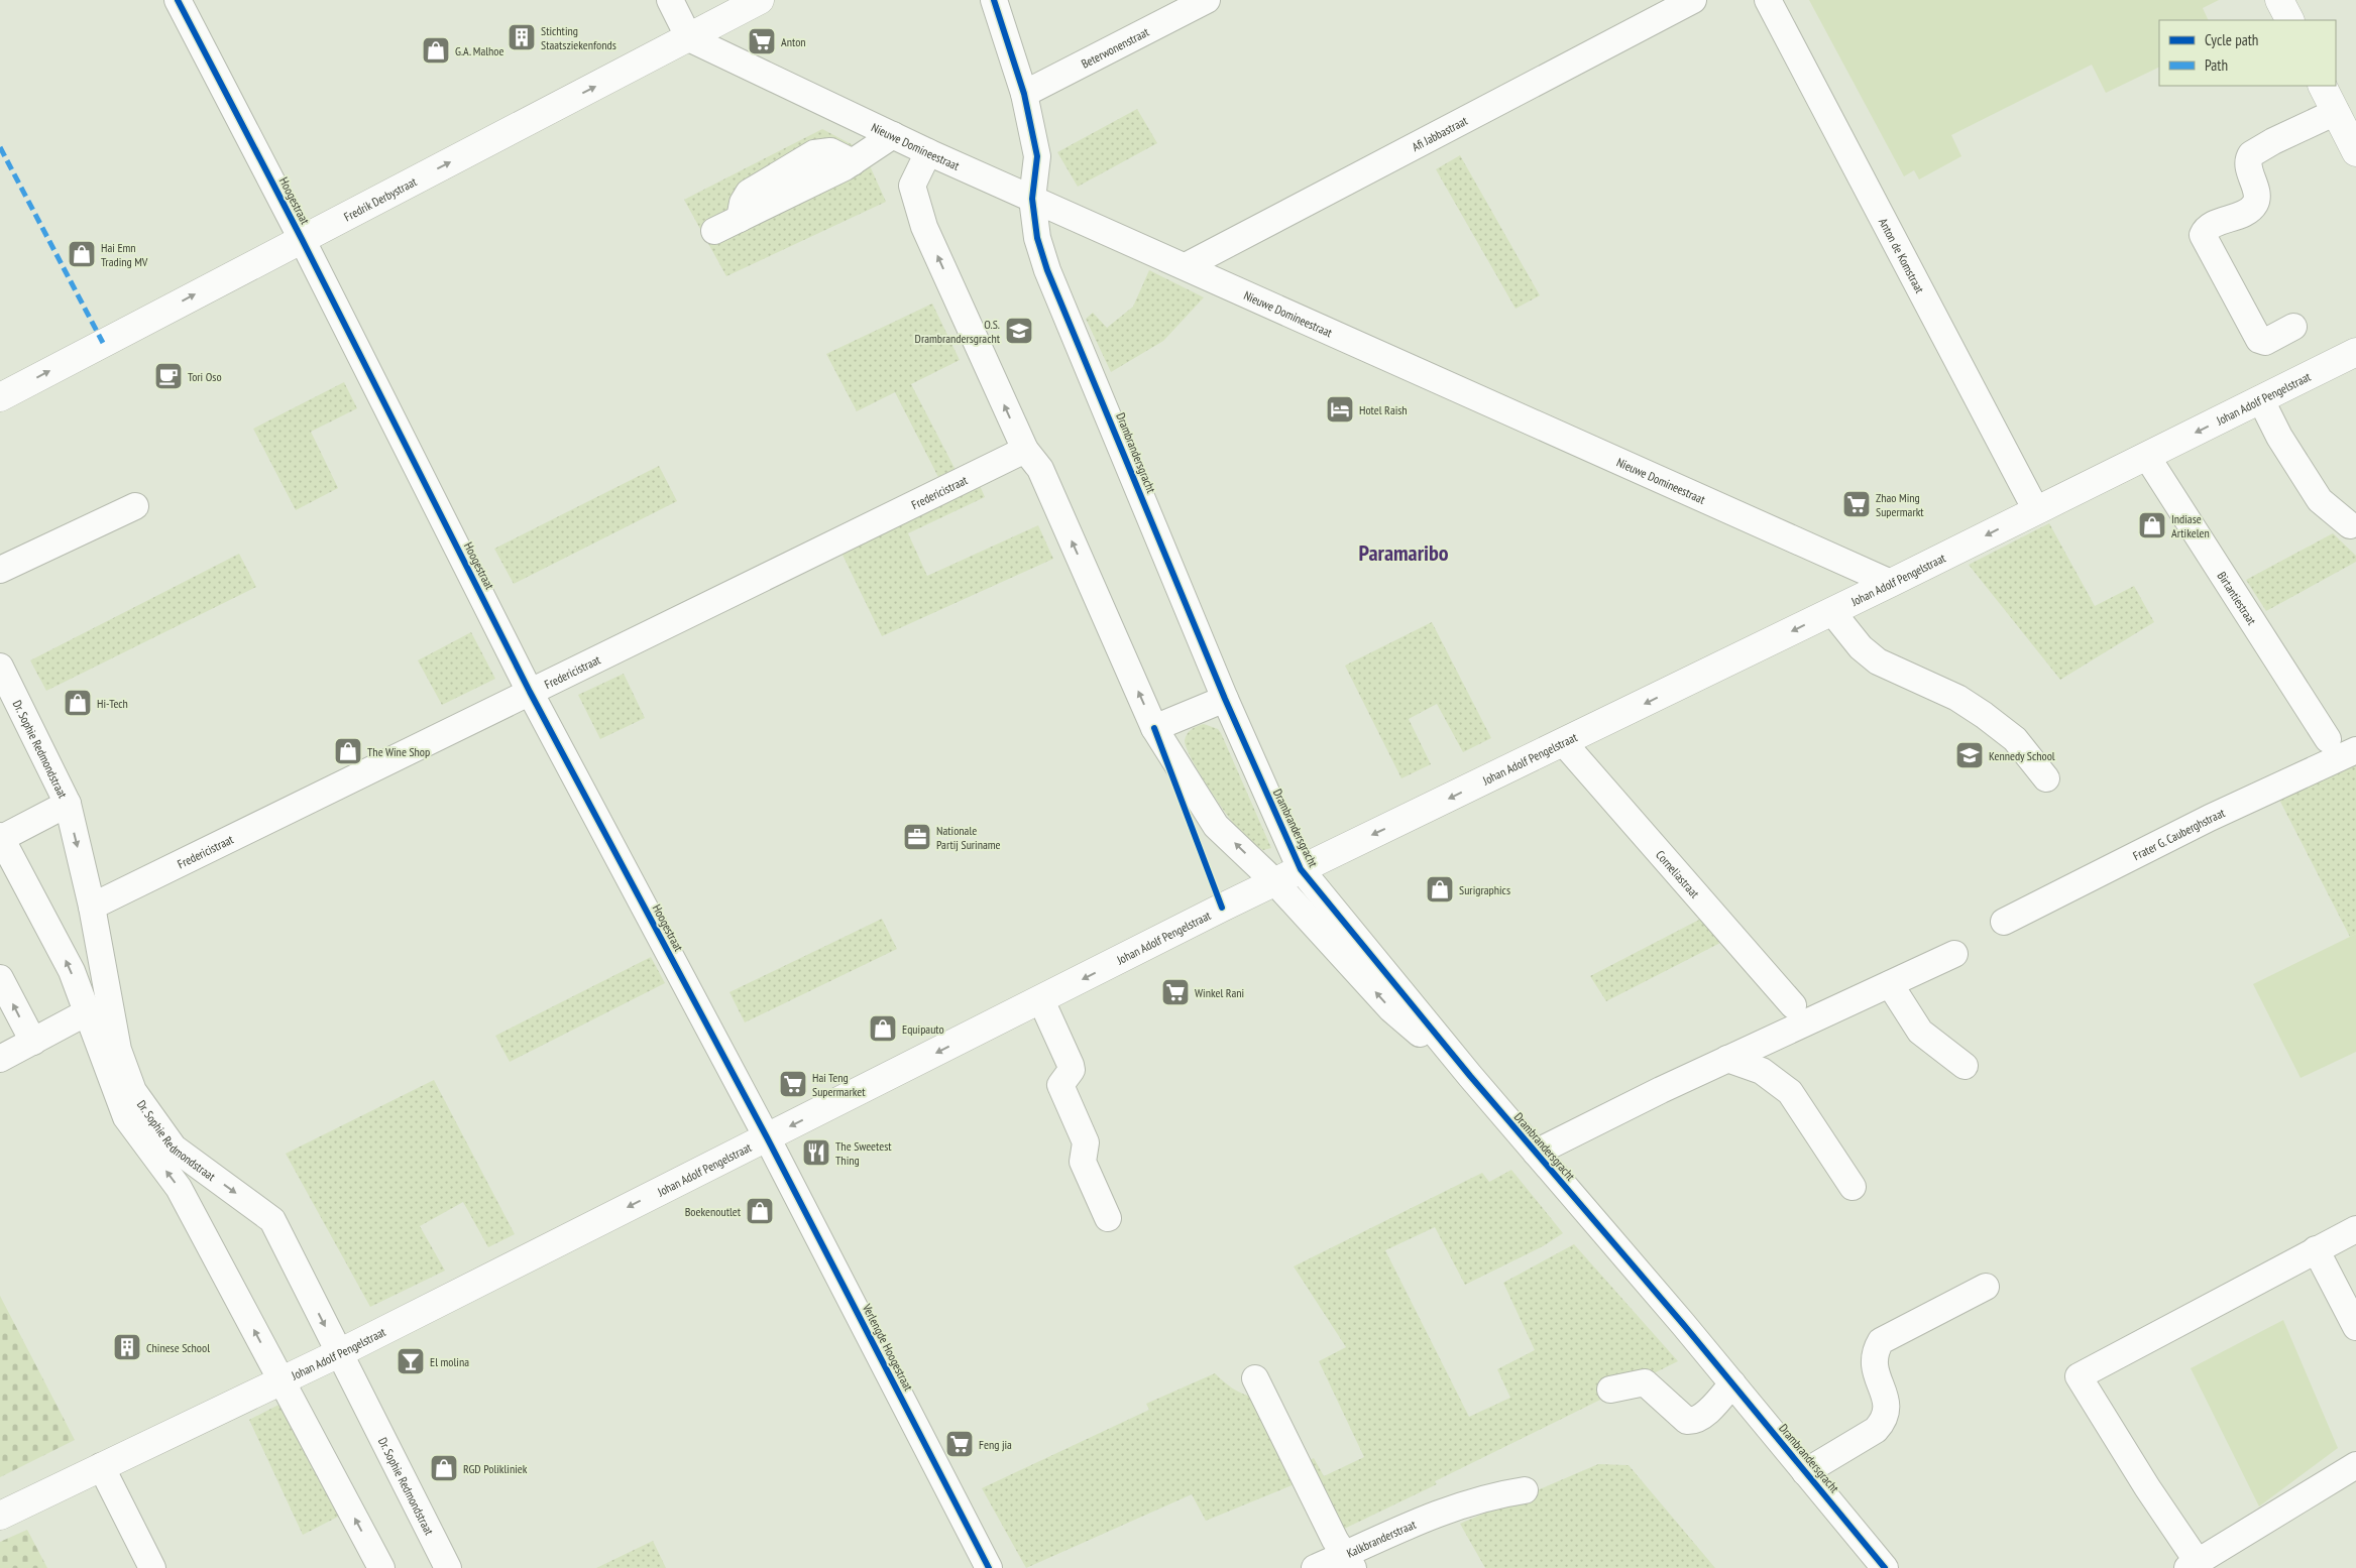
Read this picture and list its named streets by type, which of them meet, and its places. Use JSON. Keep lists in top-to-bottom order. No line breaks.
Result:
{"streets":{"main road":["Fredrik Derbystraat","Johan Adolf Pengelstraat"],"street":["Beterwonenstraat","Afi Jabbastraat","Nieuwe Domineestraat","Hoogestraat","Anton de Komstraat","Drambrandersgracht","Fredericistraat","Birtantiestraat","Dr. Sophie Redmondstraat","Frater G. Cauberghstraat","Corneliastraat","Verlengde Hoogestraat","Kalkbranderstraat"]},"crossings":[["Beterwonenstraat","Drambrandersgracht"],["Afi Jabbastraat","Nieuwe Domineestraat"],["Nieuwe Domineestraat","Fredrik Derbystraat"],["Nieuwe Domineestraat","Johan Adolf Pengelstraat"],["Nieuwe Domineestraat","Drambrandersgracht"],["Fredrik Derbystraat","Hoogestraat"],["Hoogestraat","Johan Adolf Pengelstraat"],["Hoogestraat","Fredericistraat"],["Hoogestraat","Verlengde Hoogestraat"],["Anton de Komstraat","Johan Adolf Pengelstraat"],["Johan Adolf Pengelstraat","Drambrandersgracht"],["Johan Adolf Pengelstraat","Birtantiestraat"],["Johan Adolf Pengelstraat","Dr. Sophie Redmondstraat"],["Johan Adolf Pengelstraat","Corneliastraat"],["Johan Adolf Pengelstraat","Verlengde Hoogestraat"],["Drambrandersgracht","Fredericistraat"],["Fredericistraat","Dr. Sophie Redmondstraat"]],"one_way":["Fredrik Derbystraat","Johan Adolf Pengelstraat"],"districts":["Paramaribo"],"places":{"building":["Stichting Staatsziekenfonds","Chinese School"],"supermarket":["Anton","Zhao Ming Supermarkt","Winkel Rani","Hai Teng Supermarket","Feng jia"],"shop":["G.A. Malhoe","Hai Emn Trading MV","Indiase Artikelen","Hi-Tech","The Wine Shop","Surigraphics","Equipauto","Boekenoutlet","RGD Polikliniek"],"school or university":["O.S. Drambrandersgracht","Kennedy School"],"cafe":["Tori Oso"],"hotel":["Hotel Raish"],"office":["Nationale Partij Suriname"],"restaurant":["The Sweetest Thing"],"bar":["El molina"]},"legend":["Cycle path","Path"]}
